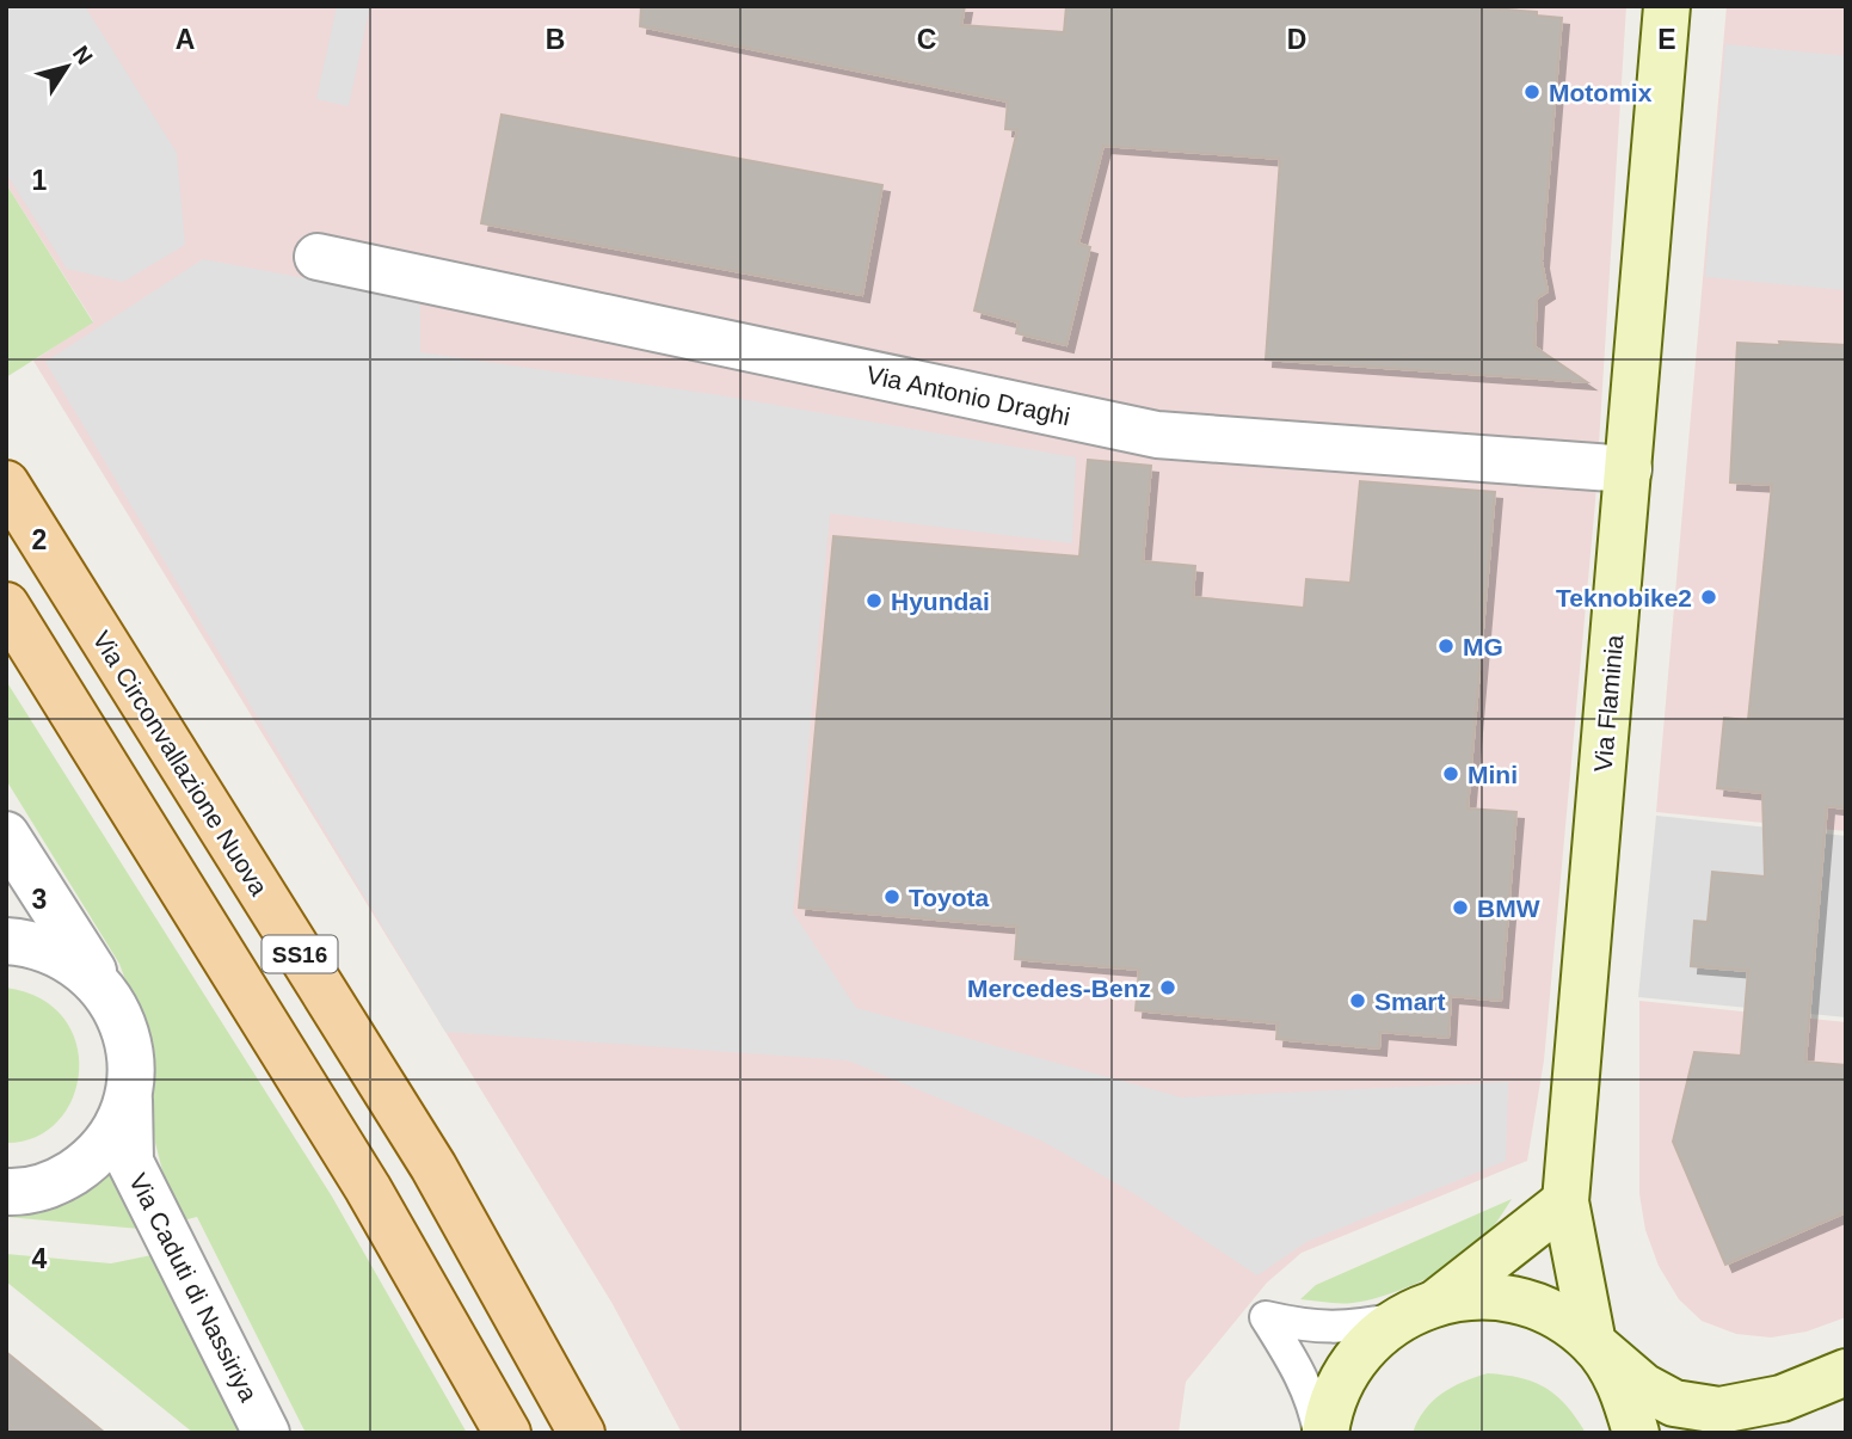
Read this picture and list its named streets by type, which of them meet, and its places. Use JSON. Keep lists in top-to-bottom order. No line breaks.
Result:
{"streets":{"main road":["Via Circonvallazione Nuova","SS16"],"street":["Via Antonio Draghi","Via Flaminia","Via Caduti di Nassiriya"]},"crossings":[["Via Antonio Draghi","Via Flaminia"]],"places":["Motomix","Teknobike2","Hyundai","MG","Mini","Toyota","BMW","Mercedes-Benz","Smart"],"north":"top right","grid":{"columns":["A","B","C","D","E"],"rows":["1","2","3","4"]}}
